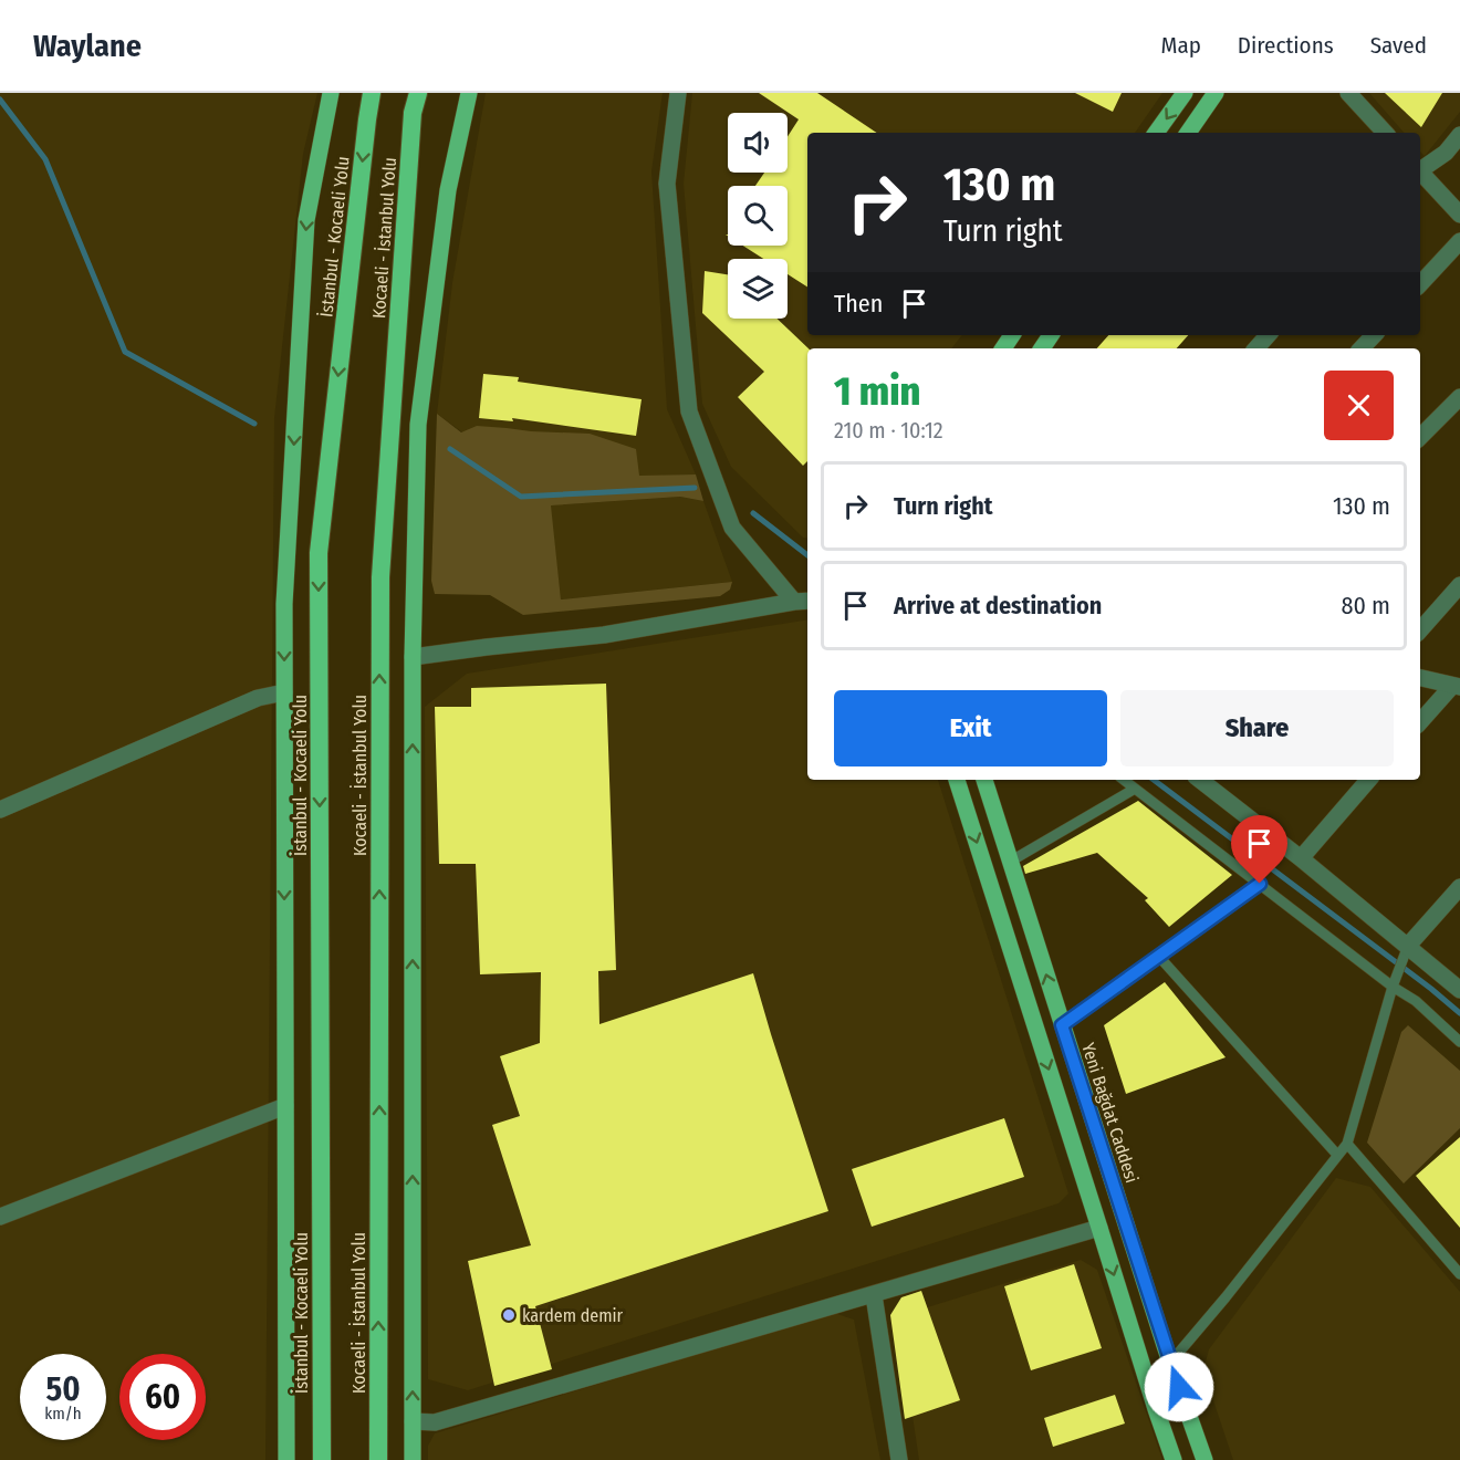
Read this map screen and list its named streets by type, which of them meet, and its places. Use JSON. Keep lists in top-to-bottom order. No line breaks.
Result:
{"streets":{"highway":["İstanbul - Kocaeli Yolu","Kocaeli - İstanbul Yolu"],"main road":["Yeni Bağdat Caddesi"]},"one_way":["İstanbul - Kocaeli Yolu","Kocaeli - İstanbul Yolu"],"places":["kardem demir"],"page":{"header":"Waylane","nav":["Map","Directions","Saved"],"turn":["130 m","Turn right"],"then":"Then","heading":["1 min","210 m · 10:12"],"list":[{"name":"Turn right","value":"130 m"},{"name":"Arrive at destination","value":"80 m"}],"buttons":["Exit","Share"],"speed":"50 km/h","limit":"60"}}
